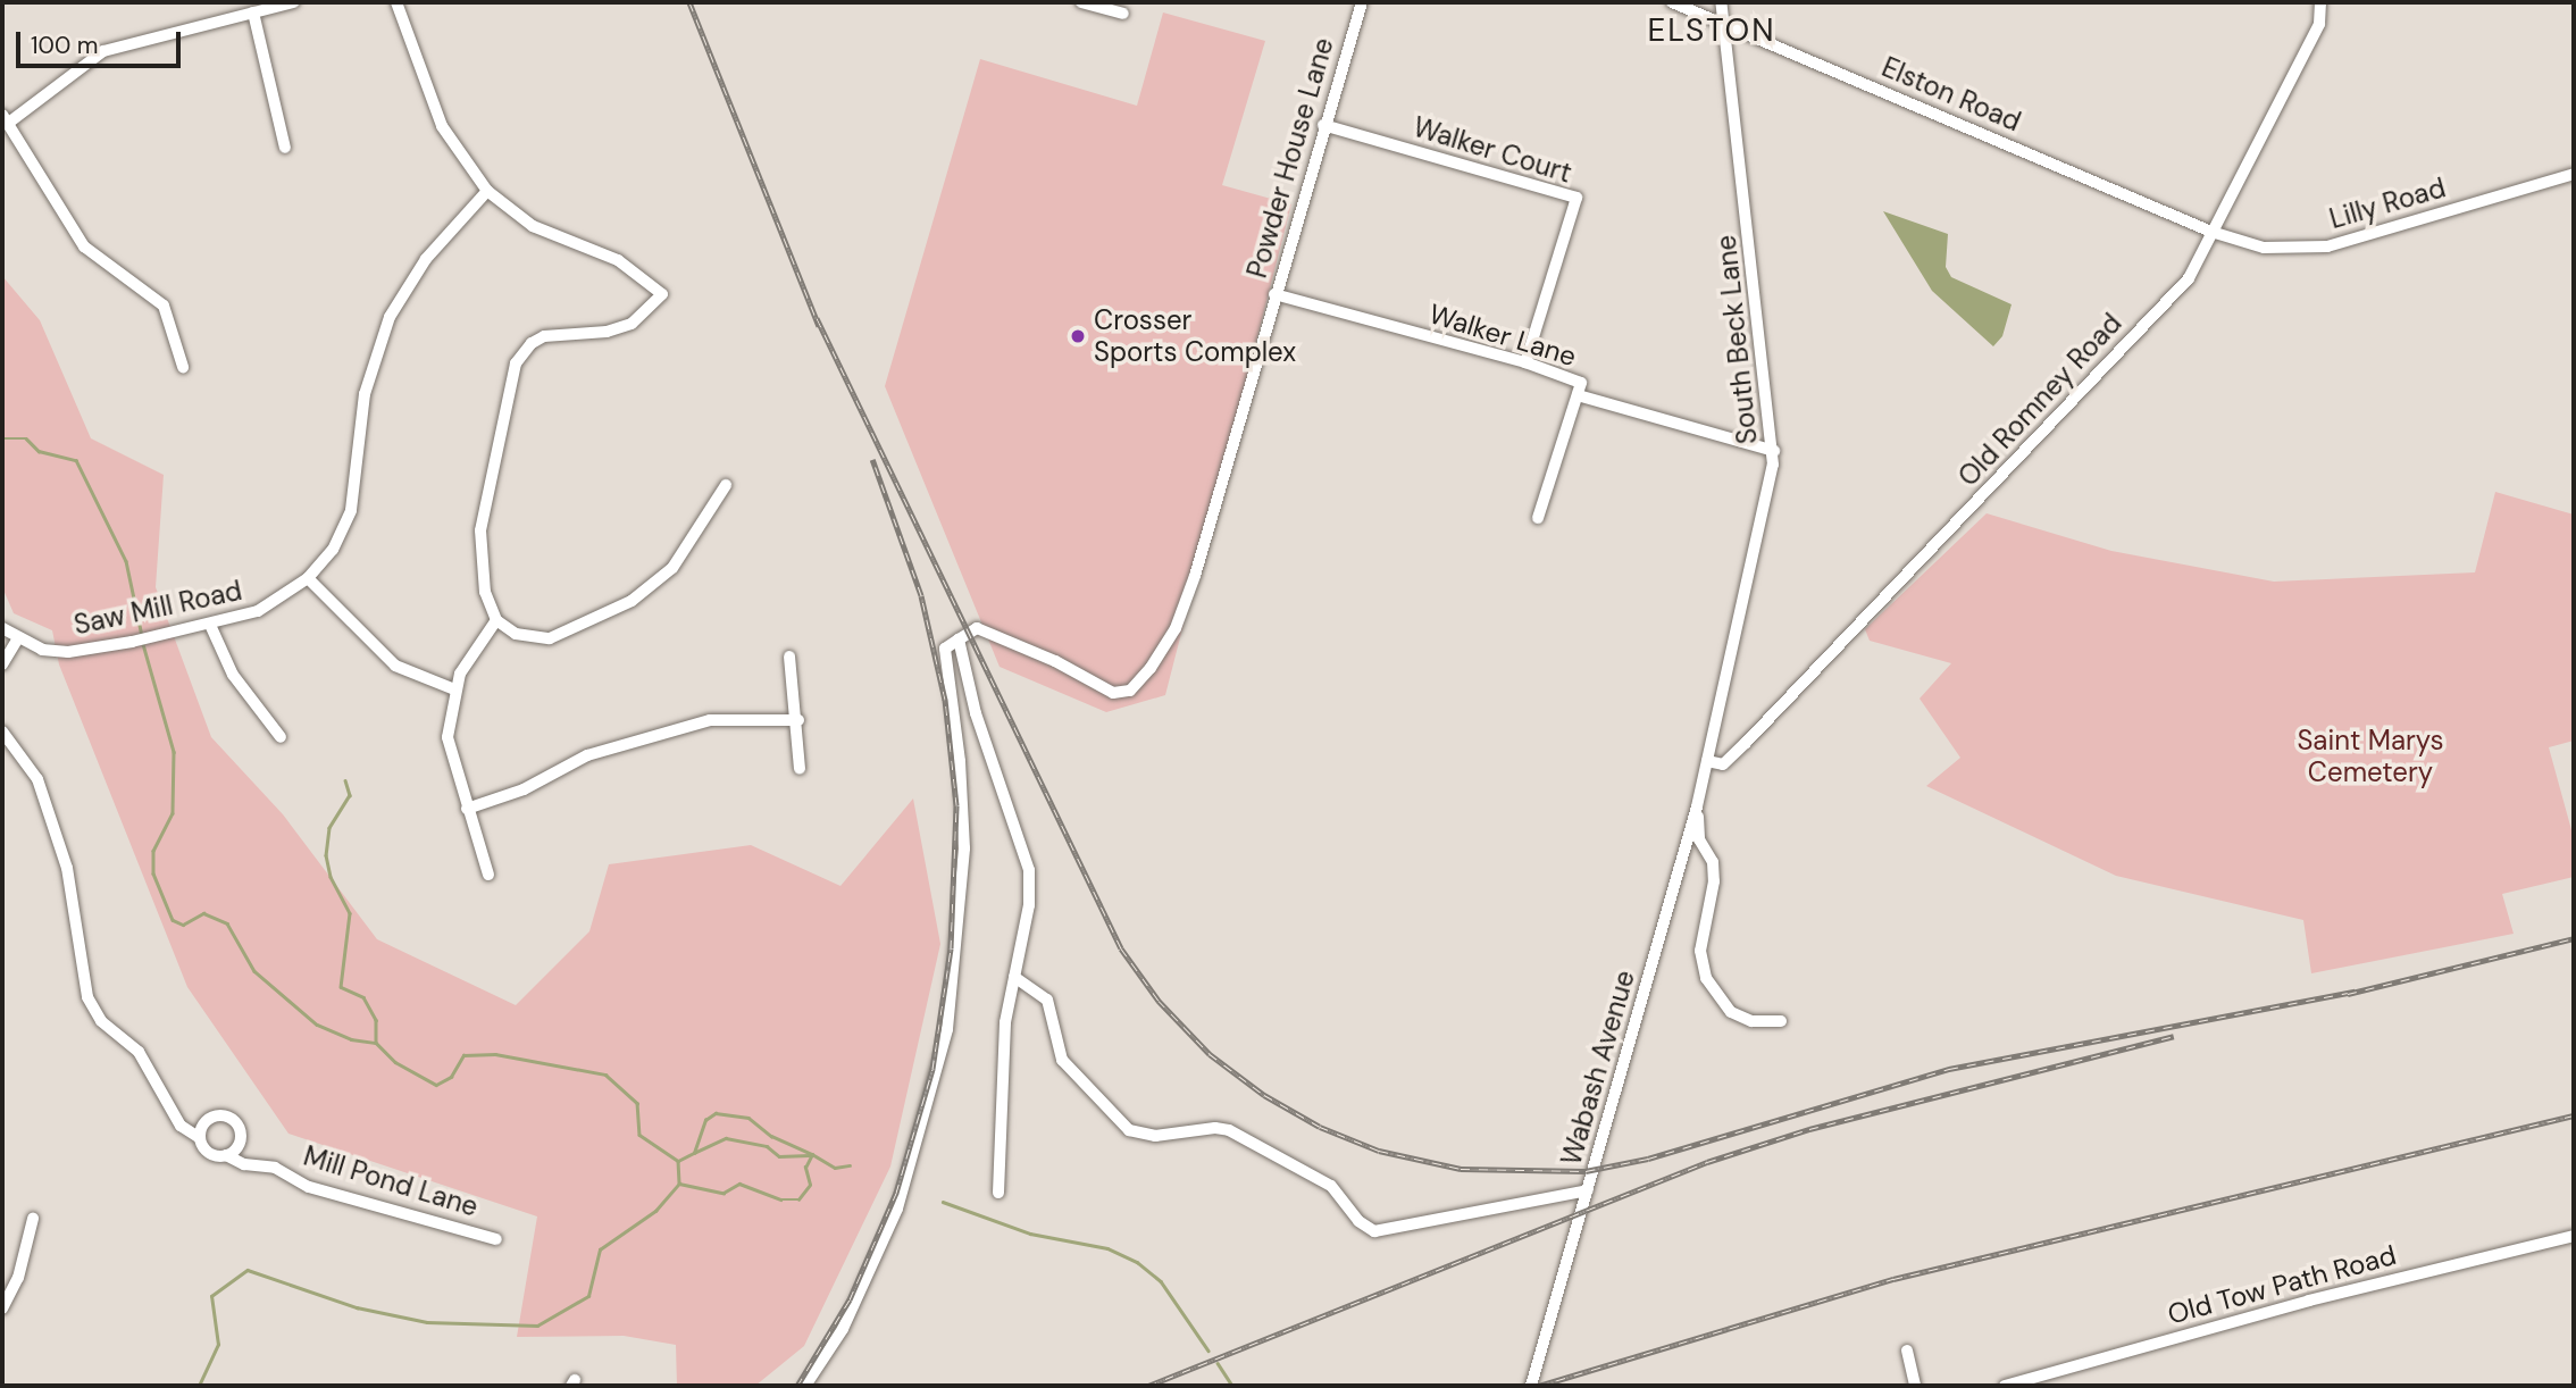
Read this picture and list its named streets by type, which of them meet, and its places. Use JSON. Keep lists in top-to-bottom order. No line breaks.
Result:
{"streets":{"street":["Elston Road","Walker Court","Powder House Lane","Lilly Road","Walker Lane","South Beck Lane","Old Romney Road","Saw Mill Road","Wabash Avenue","Mill Pond Lane","Old Tow Path Road"]},"crossings":[["Elston Road","Lilly Road"],["Elston Road","South Beck Lane"],["Elston Road","Old Romney Road"],["Walker Court","Powder House Lane"],["Walker Court","Walker Lane"],["Powder House Lane","Walker Lane"],["Lilly Road","Old Romney Road"],["South Beck Lane","Old Romney Road"],["South Beck Lane","Wabash Avenue"],["Old Romney Road","Wabash Avenue"]],"districts":["ELSTON"],"parks":["Saint Marys Cemetery"],"places":["Crosser Sports Complex"],"scale_bar":"100 m"}
